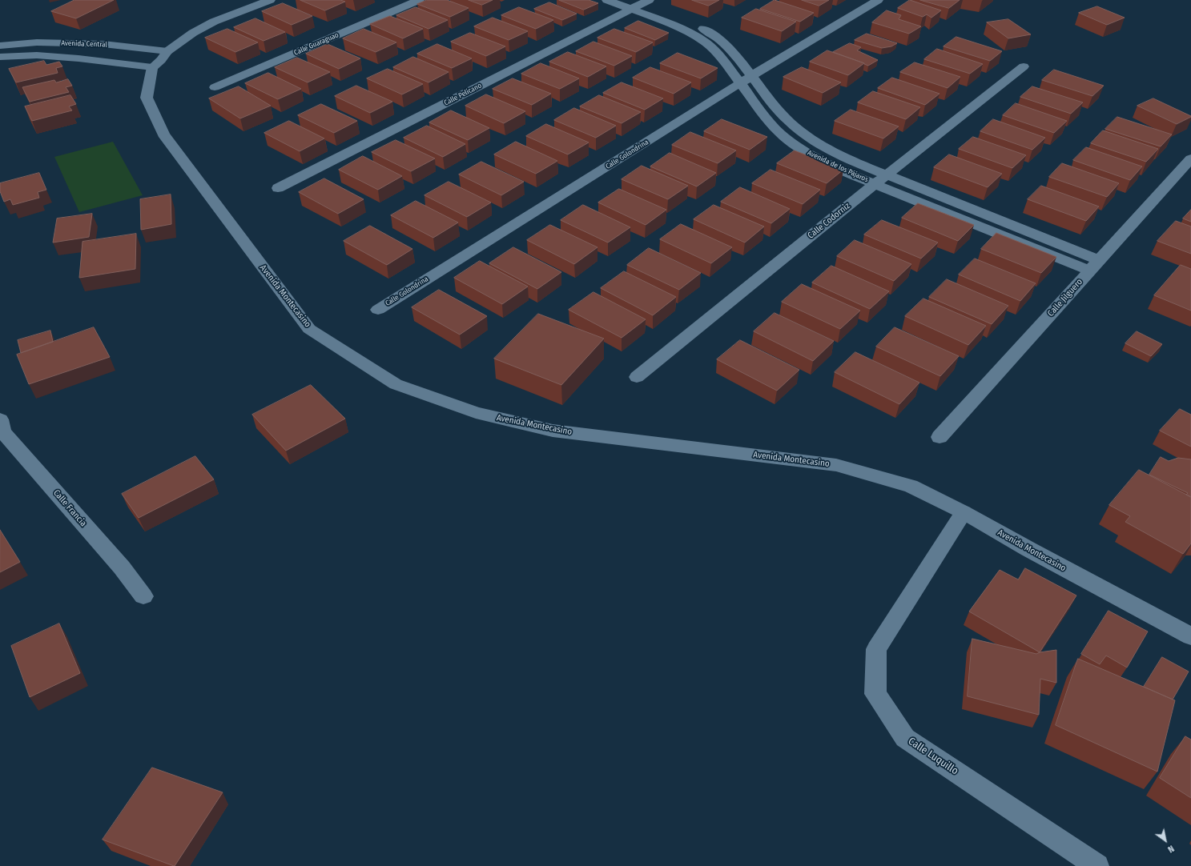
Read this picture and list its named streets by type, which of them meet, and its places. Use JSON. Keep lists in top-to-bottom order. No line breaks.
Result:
{"streets":{"street":["Avenida Central","Calle Guaraguao","Calle Pelícano","Calle Golondrina","Avenida de los Pájaros","Calle Codorniz","Avenida Montecasino","Calle Jilguero","Calle Francia","Calle Luquillo"]},"crossings":[["Avenida Central","Avenida Montecasino"],["Calle Pelícano","Avenida de los Pájaros"],["Calle Golondrina","Avenida de los Pájaros"],["Avenida de los Pájaros","Calle Codorniz"],["Avenida de los Pájaros","Calle Jilguero"],["Avenida Montecasino","Calle Luquillo"]],"north":"bottom right"}
